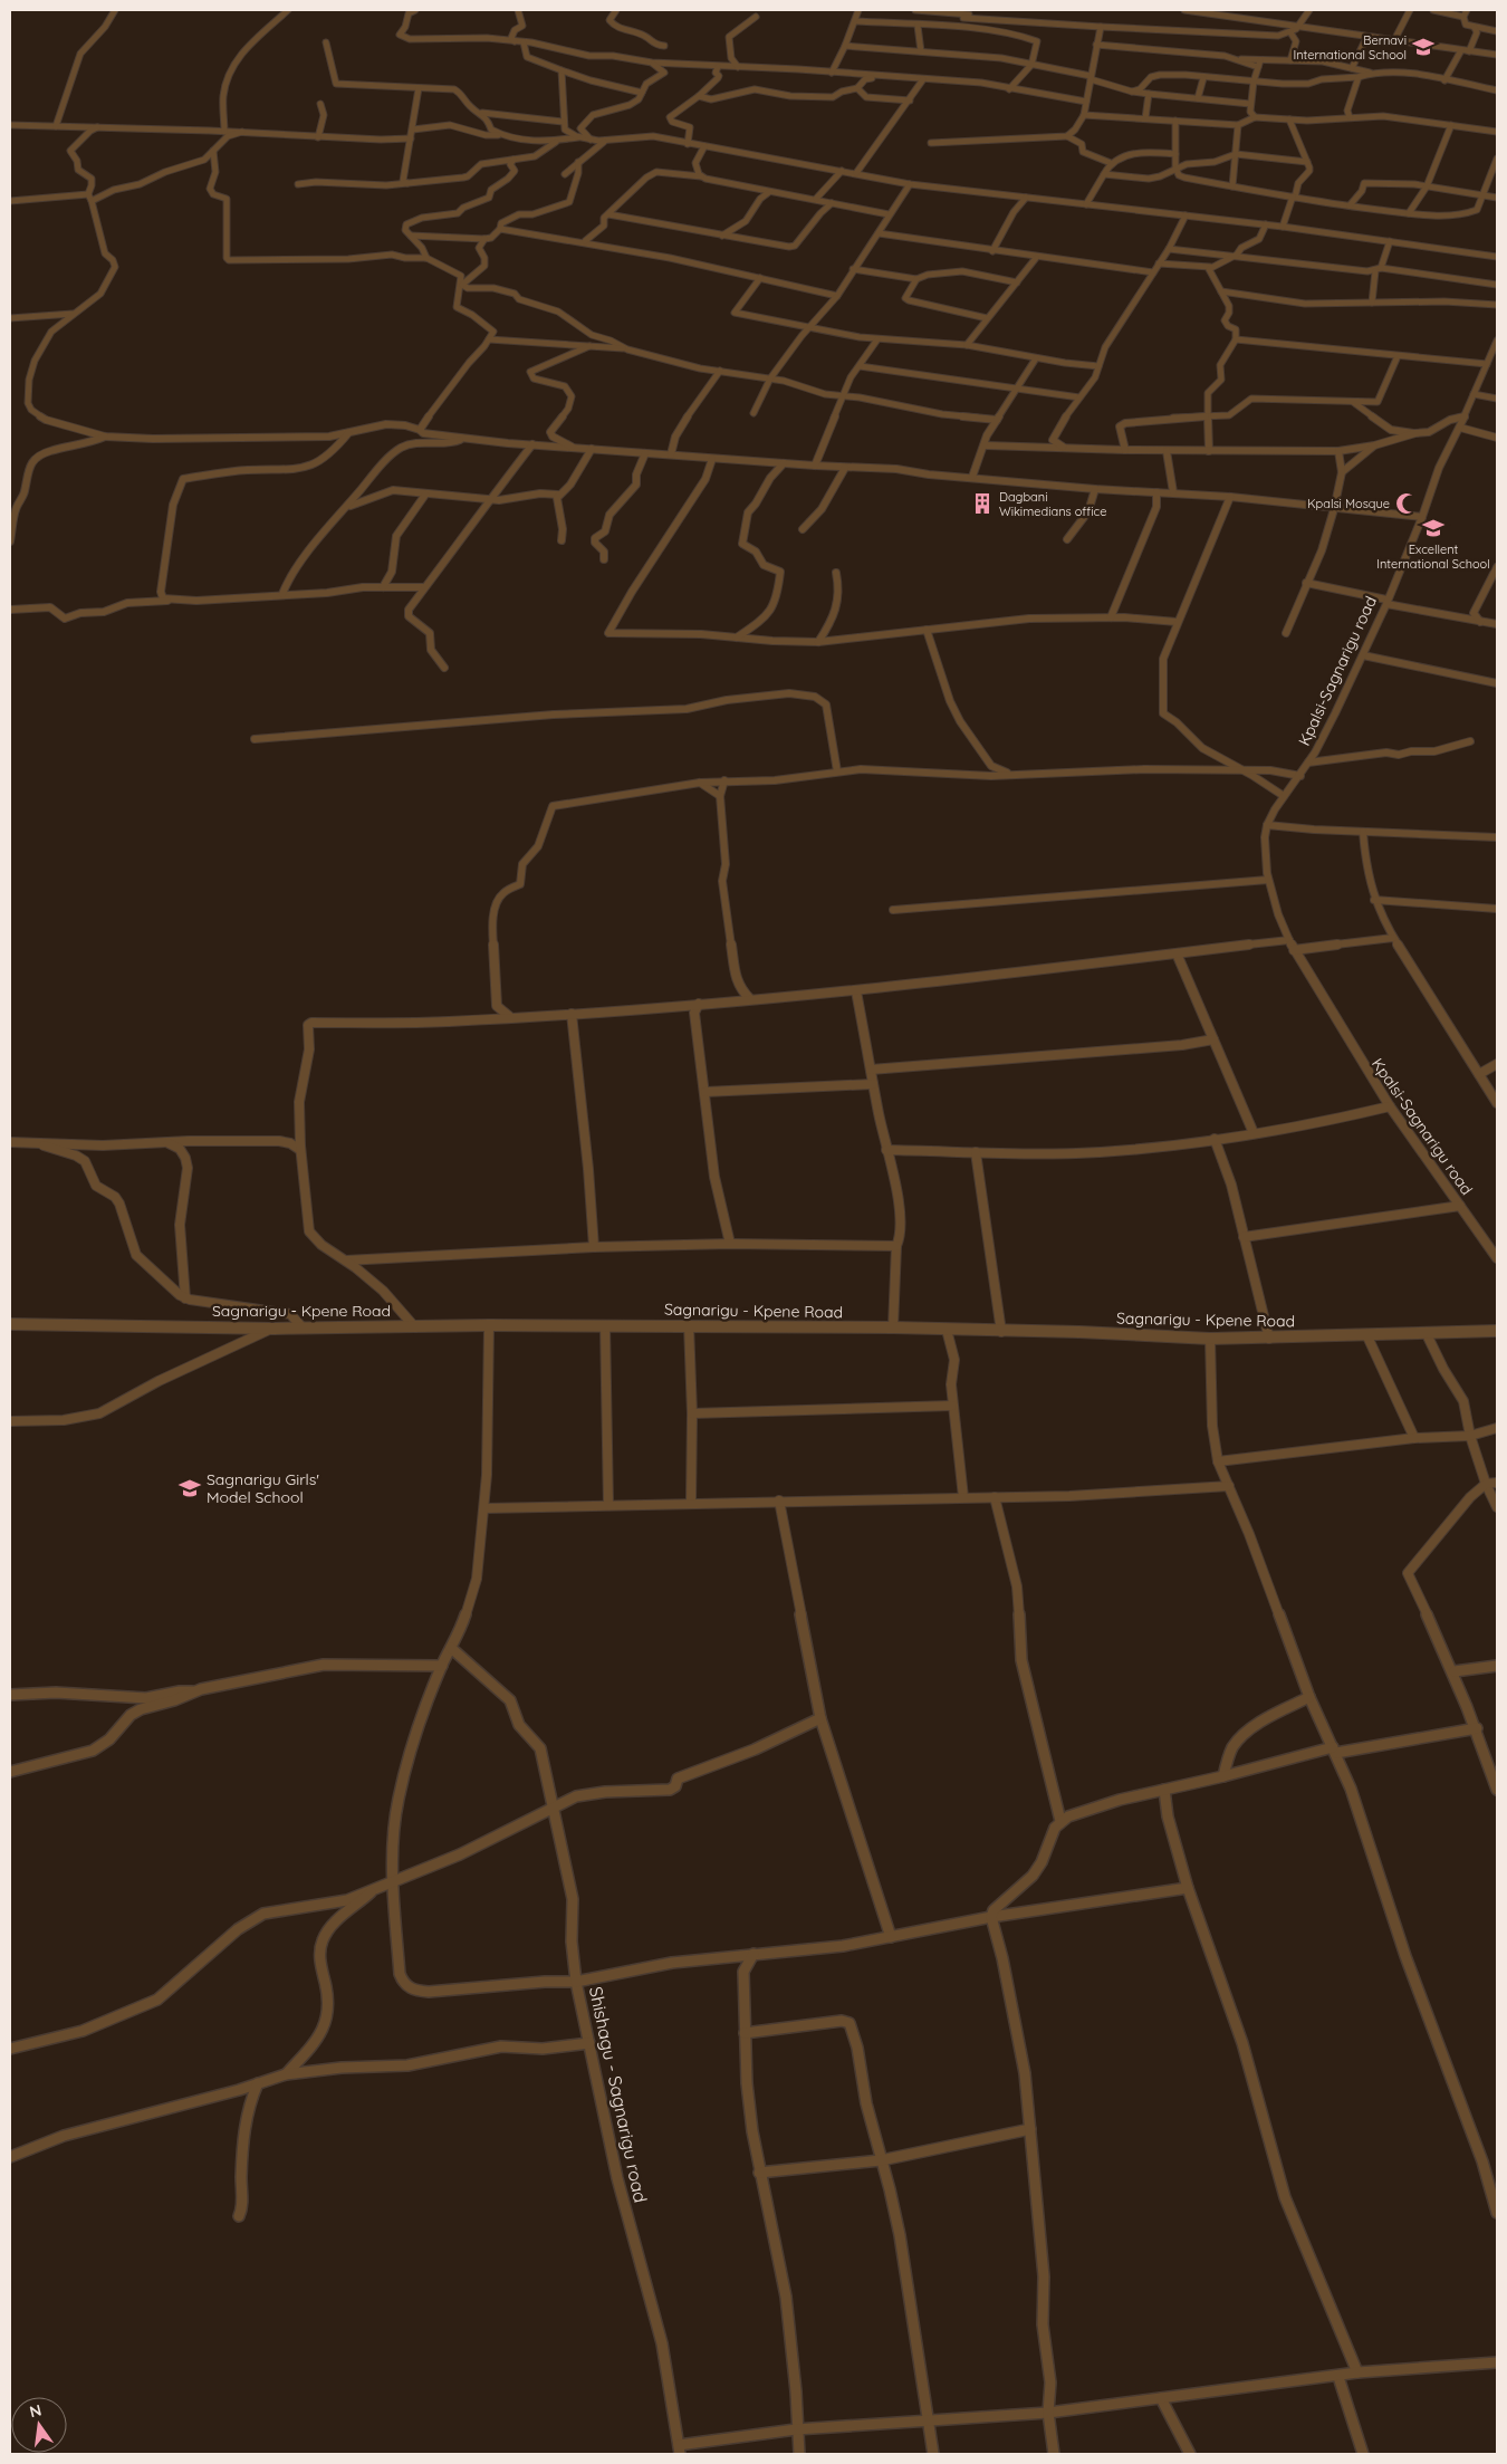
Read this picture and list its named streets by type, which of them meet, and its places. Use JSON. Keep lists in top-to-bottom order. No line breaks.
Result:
{"streets":{"street":["Kpalsi-Sagnarigu road","Sagnarigu - Kpene Road","Shishagu - Sagnarigu road"]},"places":{"school or university":["Bernavi International School","Excellent International School","Sagnarigu Girls' Model School"],"building":["Dagbani Wikimedians office"],"mosque":["Kpalsi Mosque"]},"north":"top"}
